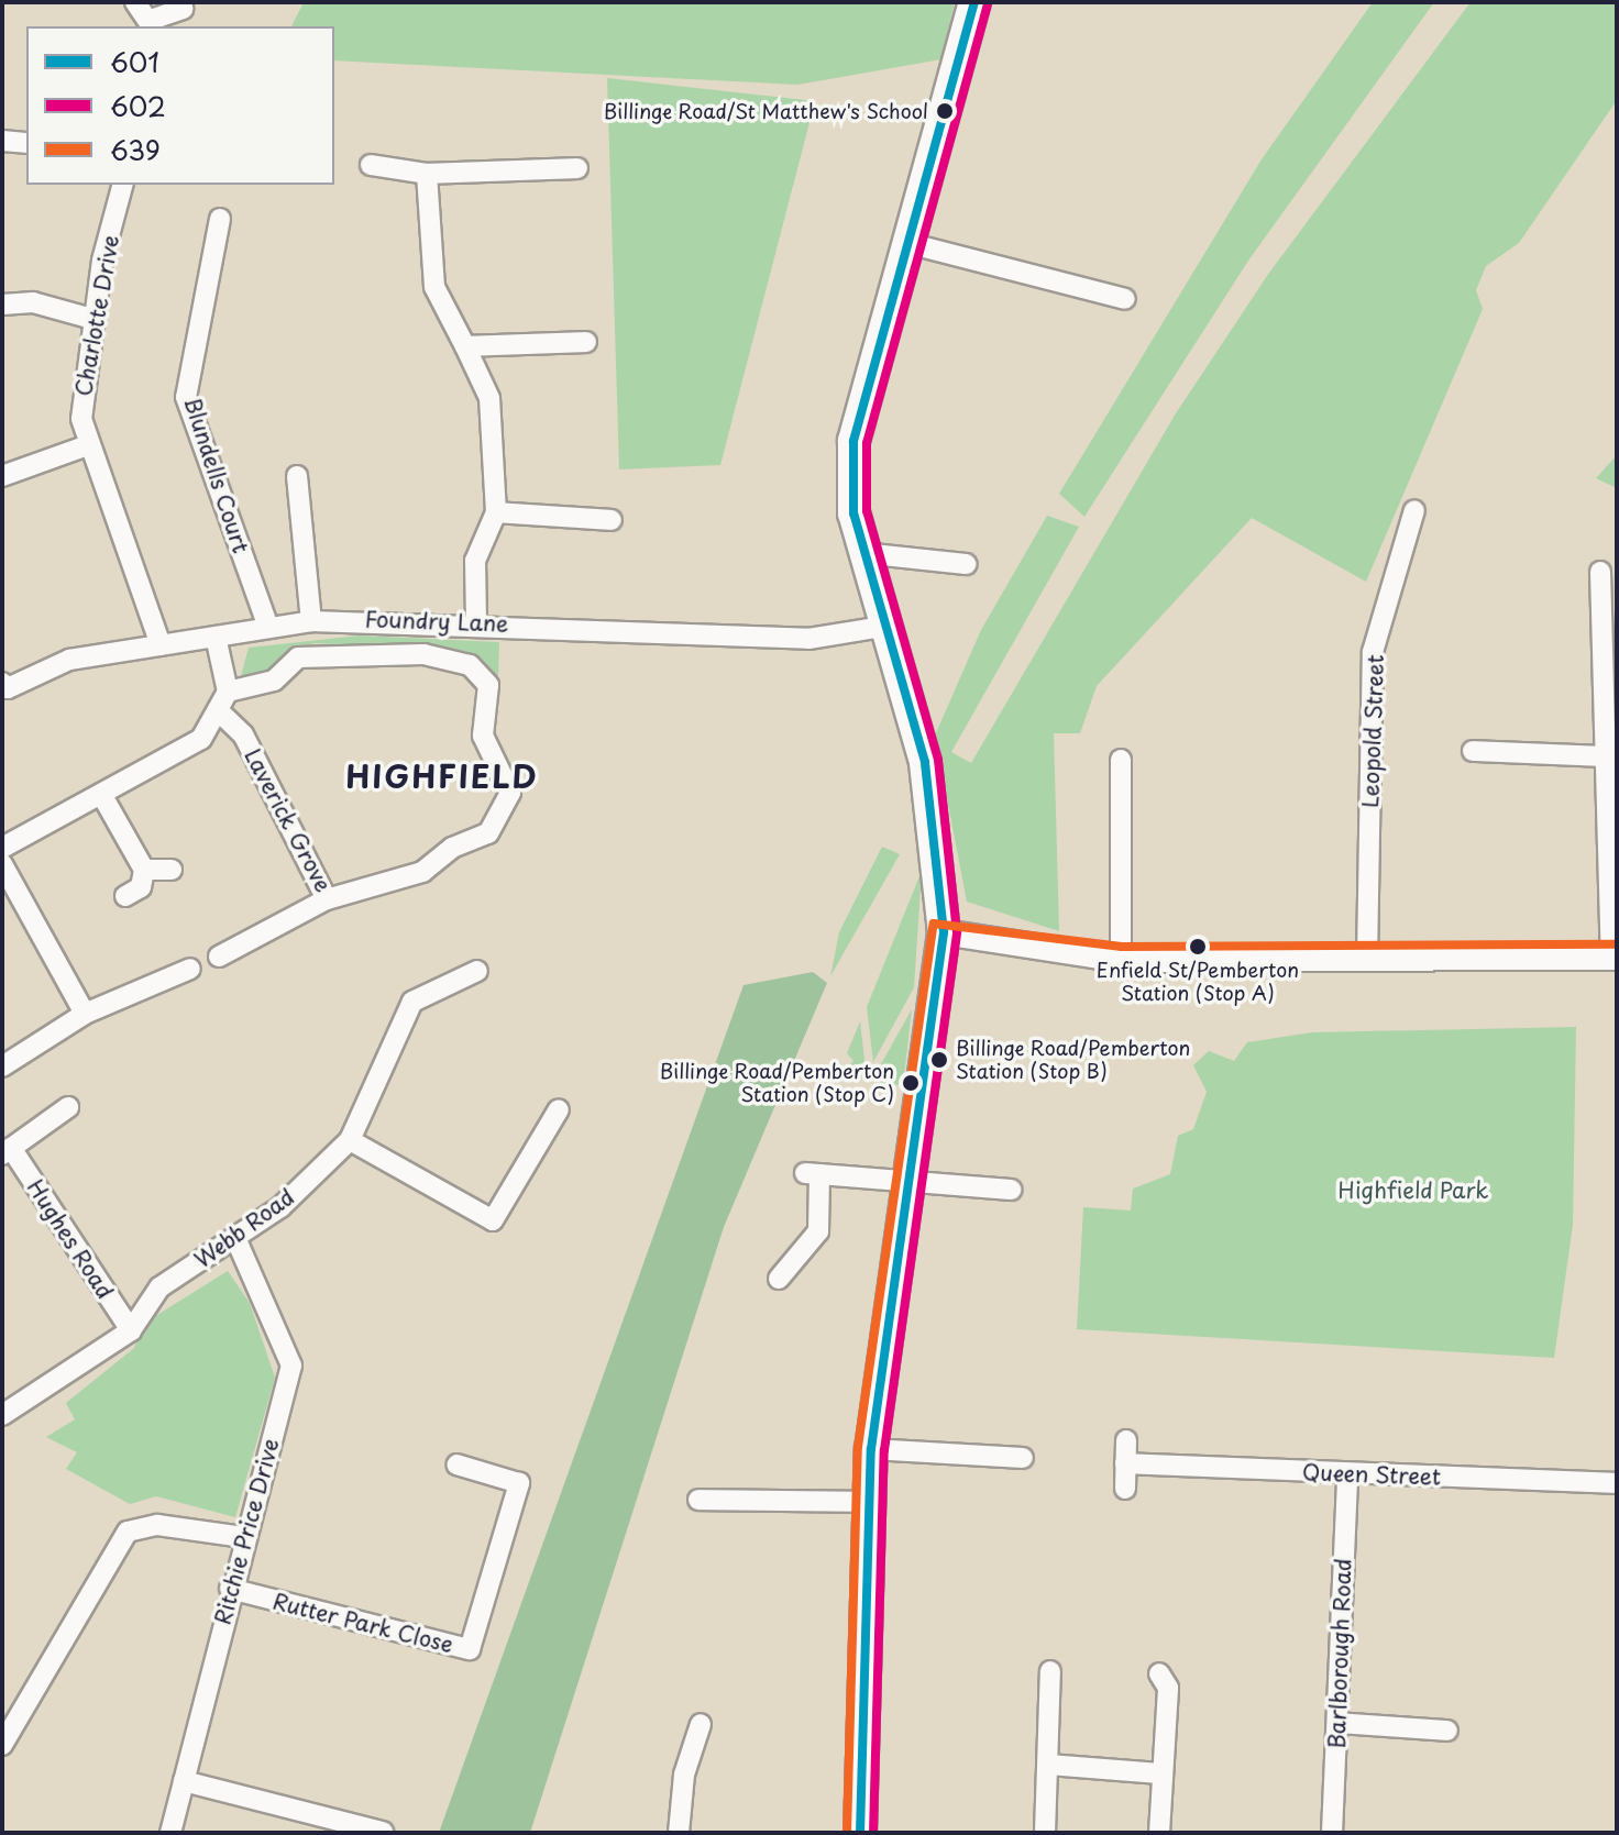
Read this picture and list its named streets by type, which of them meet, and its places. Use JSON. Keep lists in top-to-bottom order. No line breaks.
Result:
{"streets":{"street":["Charlotte Drive","Blundells Court","Foundry Lane","Leopold Street","Laverick Grove","Webb Road","Hughes Road","Queen Street","Ritchie Price Drive","Rutter Park Close","Barlborough Road"]},"crossings":[["Charlotte Drive","Foundry Lane"],["Blundells Court","Foundry Lane"],["Webb Road","Hughes Road"],["Webb Road","Ritchie Price Drive"],["Queen Street","Barlborough Road"],["Ritchie Price Drive","Rutter Park Close"]],"districts":["HIGHFIELD"],"parks":["Highfield Park"],"places":["Billinge Road/St Matthew's School","Enfield St/Pemberton Station (Stop A)","Billinge Road/Pemberton Station (Stop B)","Billinge Road/Pemberton Station (Stop C)"],"lines":["transit line 601","transit line 602","transit line 639"],"legend":["601","602","639"]}
